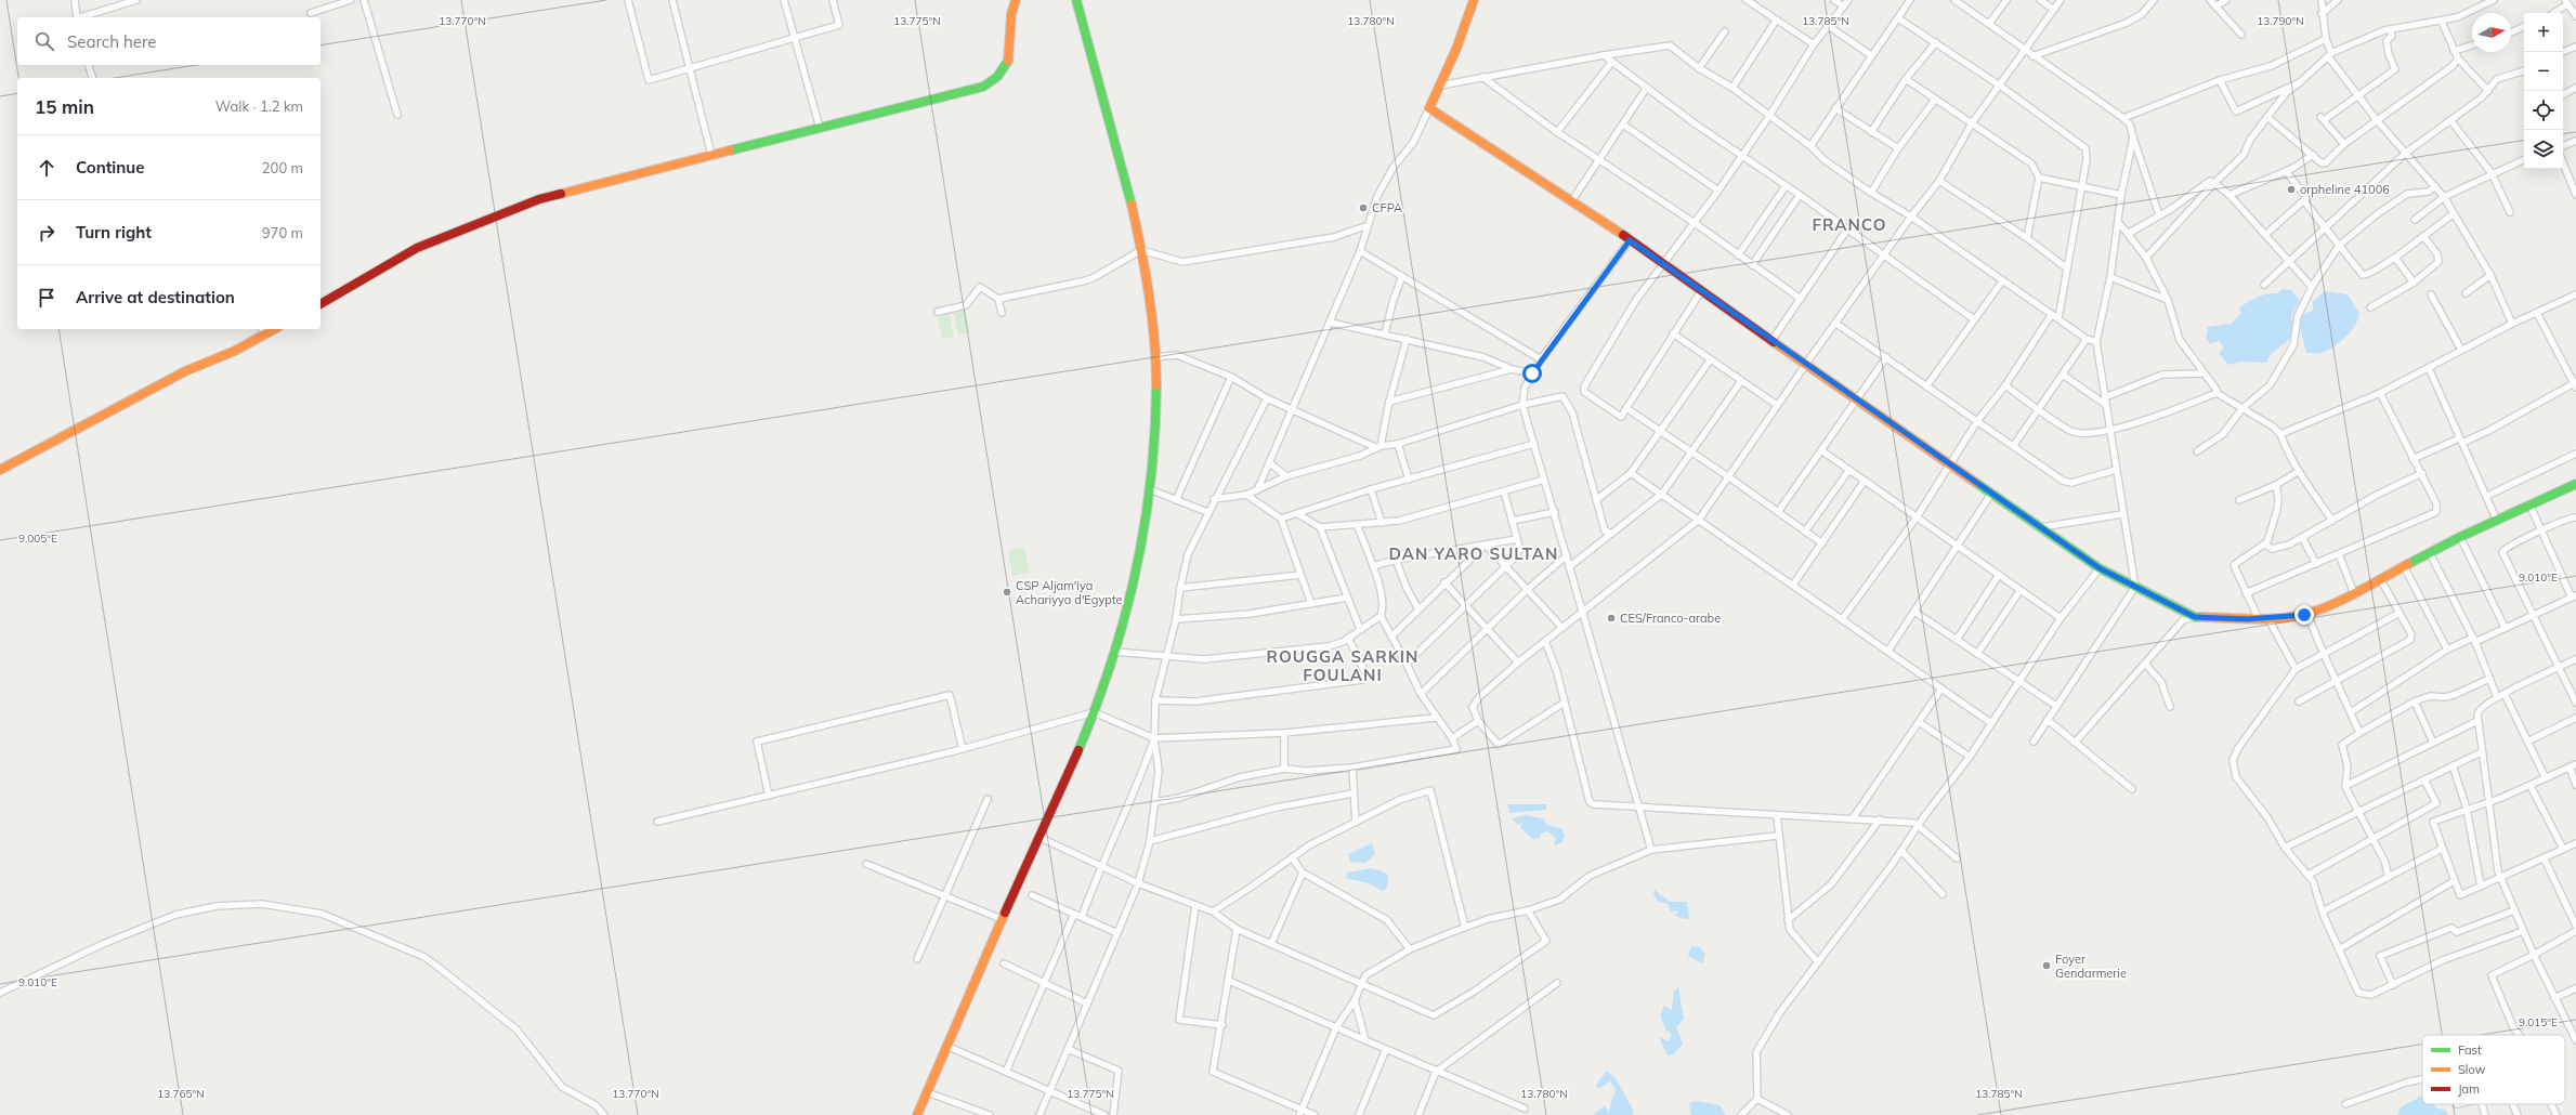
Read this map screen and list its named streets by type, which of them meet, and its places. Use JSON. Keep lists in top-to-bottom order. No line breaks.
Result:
{"districts":["FRANCO","DAN YARO SULTAN","ROUGGA SARKIN FOULANI"],"places":["orpheline 41006","CFPA","CSP Aljam'iya Achariyya d'Egypte","CES/Franco-arabe","Foyer Gendarmerie"],"legend":["Fast","Slow","Jam"],"north":"right","page":{"map_buttons":["+","−"],"search":"Search here","heading":["15 min","Walk · 1.2 km"],"list":[["Continue","200 m"],["Turn right","970 m"],"Arrive at destination"]},"coordinates":["13.770°N","13.775°N","13.780°N","13.785°N","13.790°N","9.005°E","9.010°E","9.015°E","13.765°N"]}
